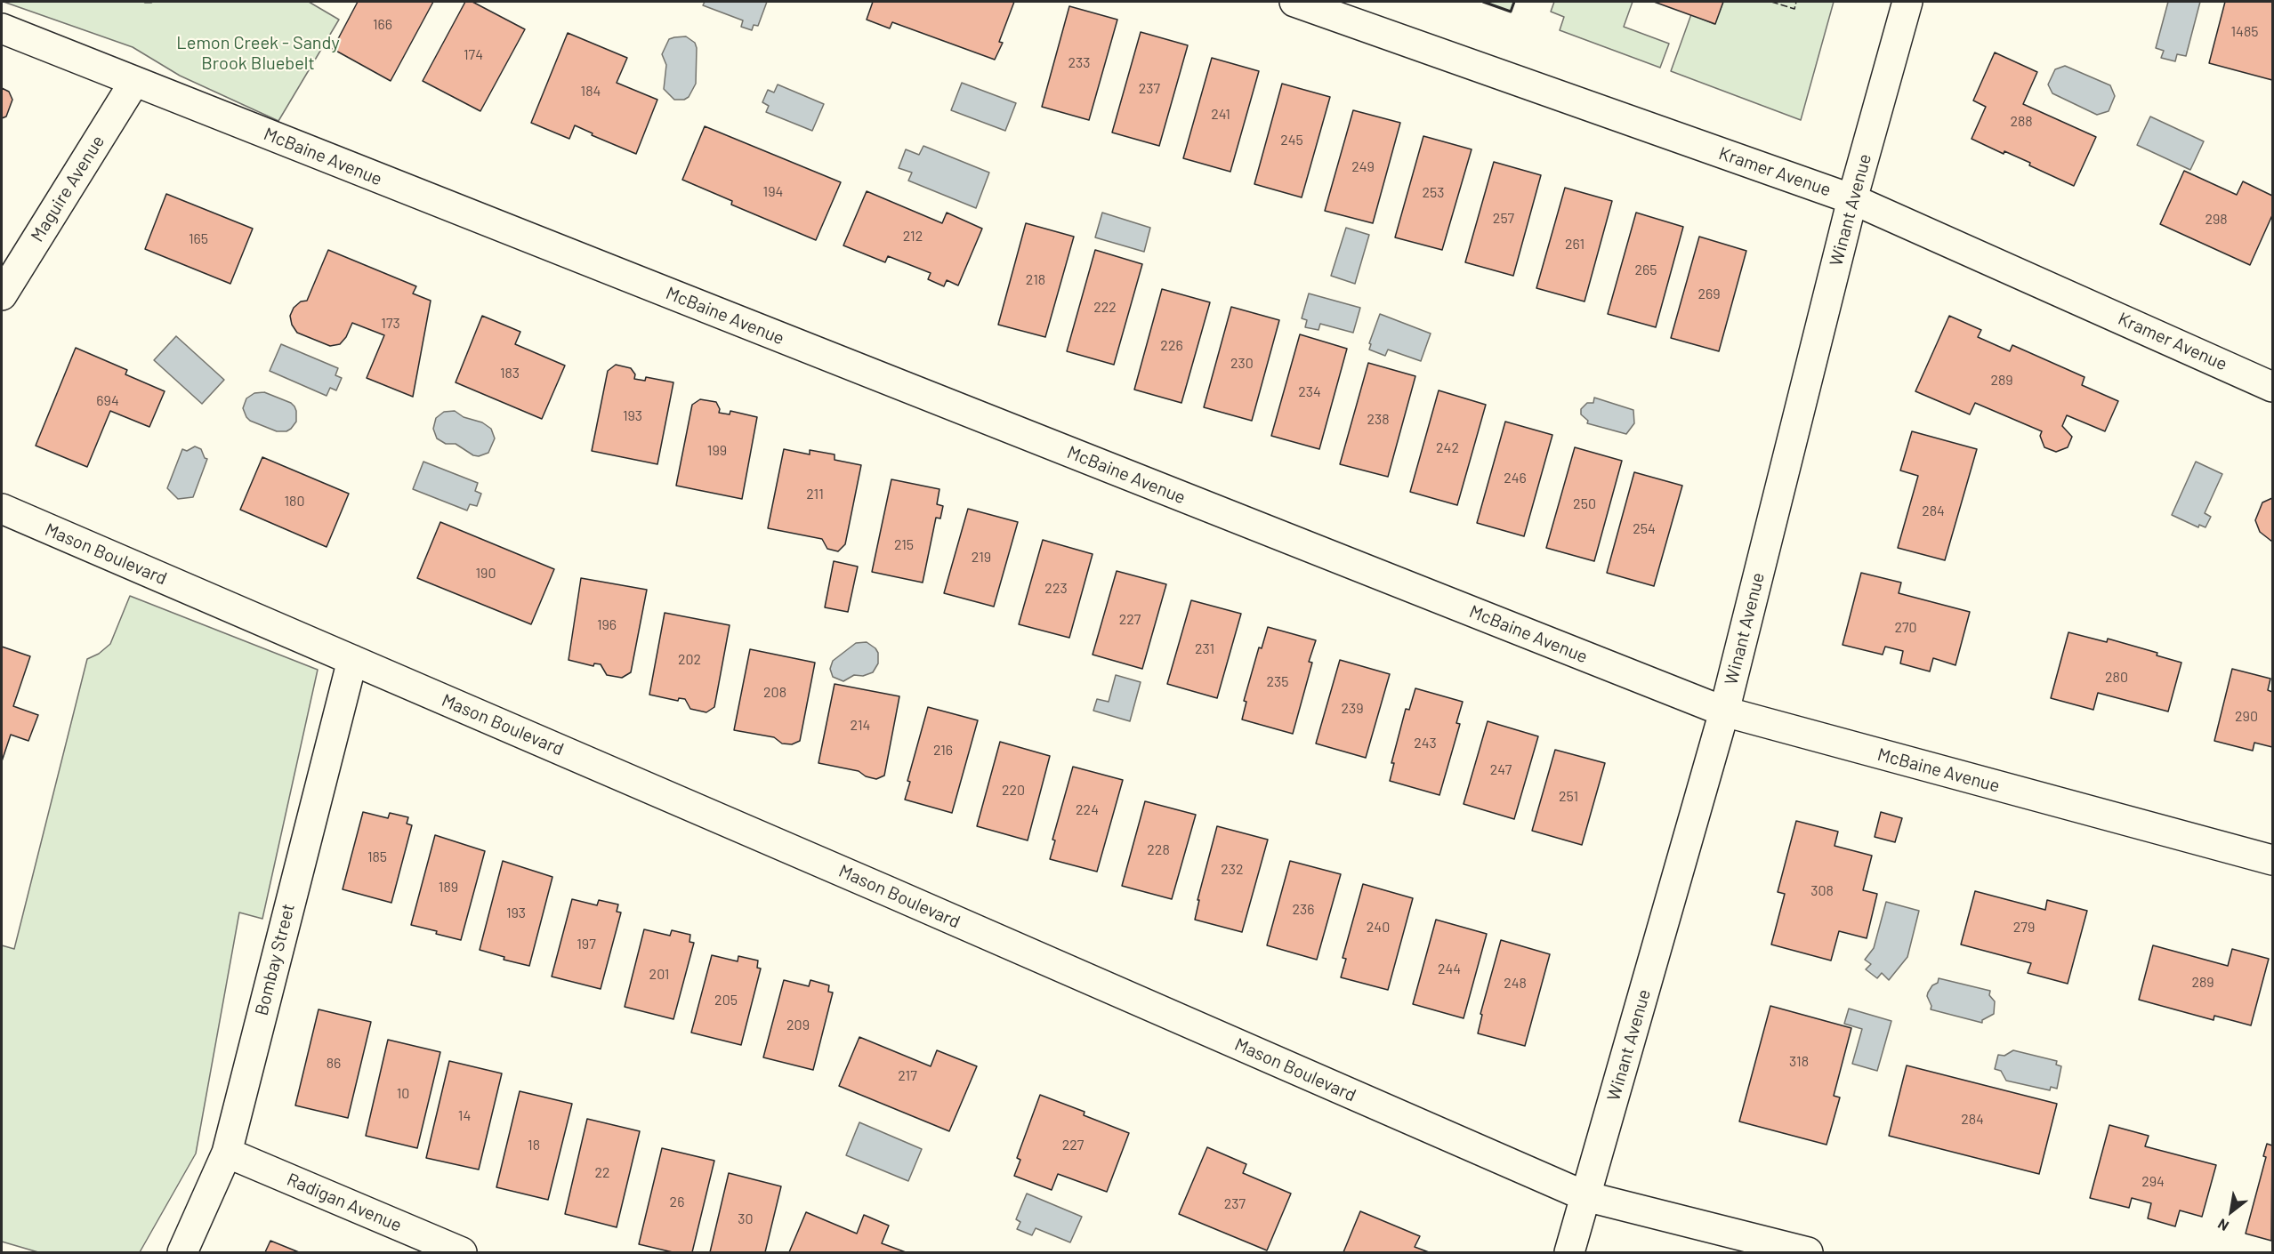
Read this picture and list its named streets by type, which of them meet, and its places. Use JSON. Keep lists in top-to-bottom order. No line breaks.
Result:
{"streets":{"street":["McBaine Avenue","Kramer Avenue","Maguire Avenue","Winant Avenue","Mason Boulevard","Bombay Street","Radigan Avenue"]},"crossings":[["McBaine Avenue","Maguire Avenue"],["McBaine Avenue","Winant Avenue"],["Kramer Avenue","Winant Avenue"],["Winant Avenue","Mason Boulevard"],["Mason Boulevard","Bombay Street"],["Bombay Street","Radigan Avenue"]],"parks":["Lemon Creek - Sandy Brook Bluebelt"],"house_numbers":["166","1485","174","233","237","184","241","288","245","249","194","253","257","298","212","165","261","265","218","269","222","173","226","230","183","289","234","694","193","238","242","199","246","211","180","250","284","254","215","219","190","223","227","196","270","231","202","280","235","208","239","290","214","243","216","247","220","251","224","228","185","232","189","308","236","193","240","279","197","244","201","289","248","205","209","318","86","217","10","14","284","18","227","22","294","26","237","30"],"north":"bottom left"}
